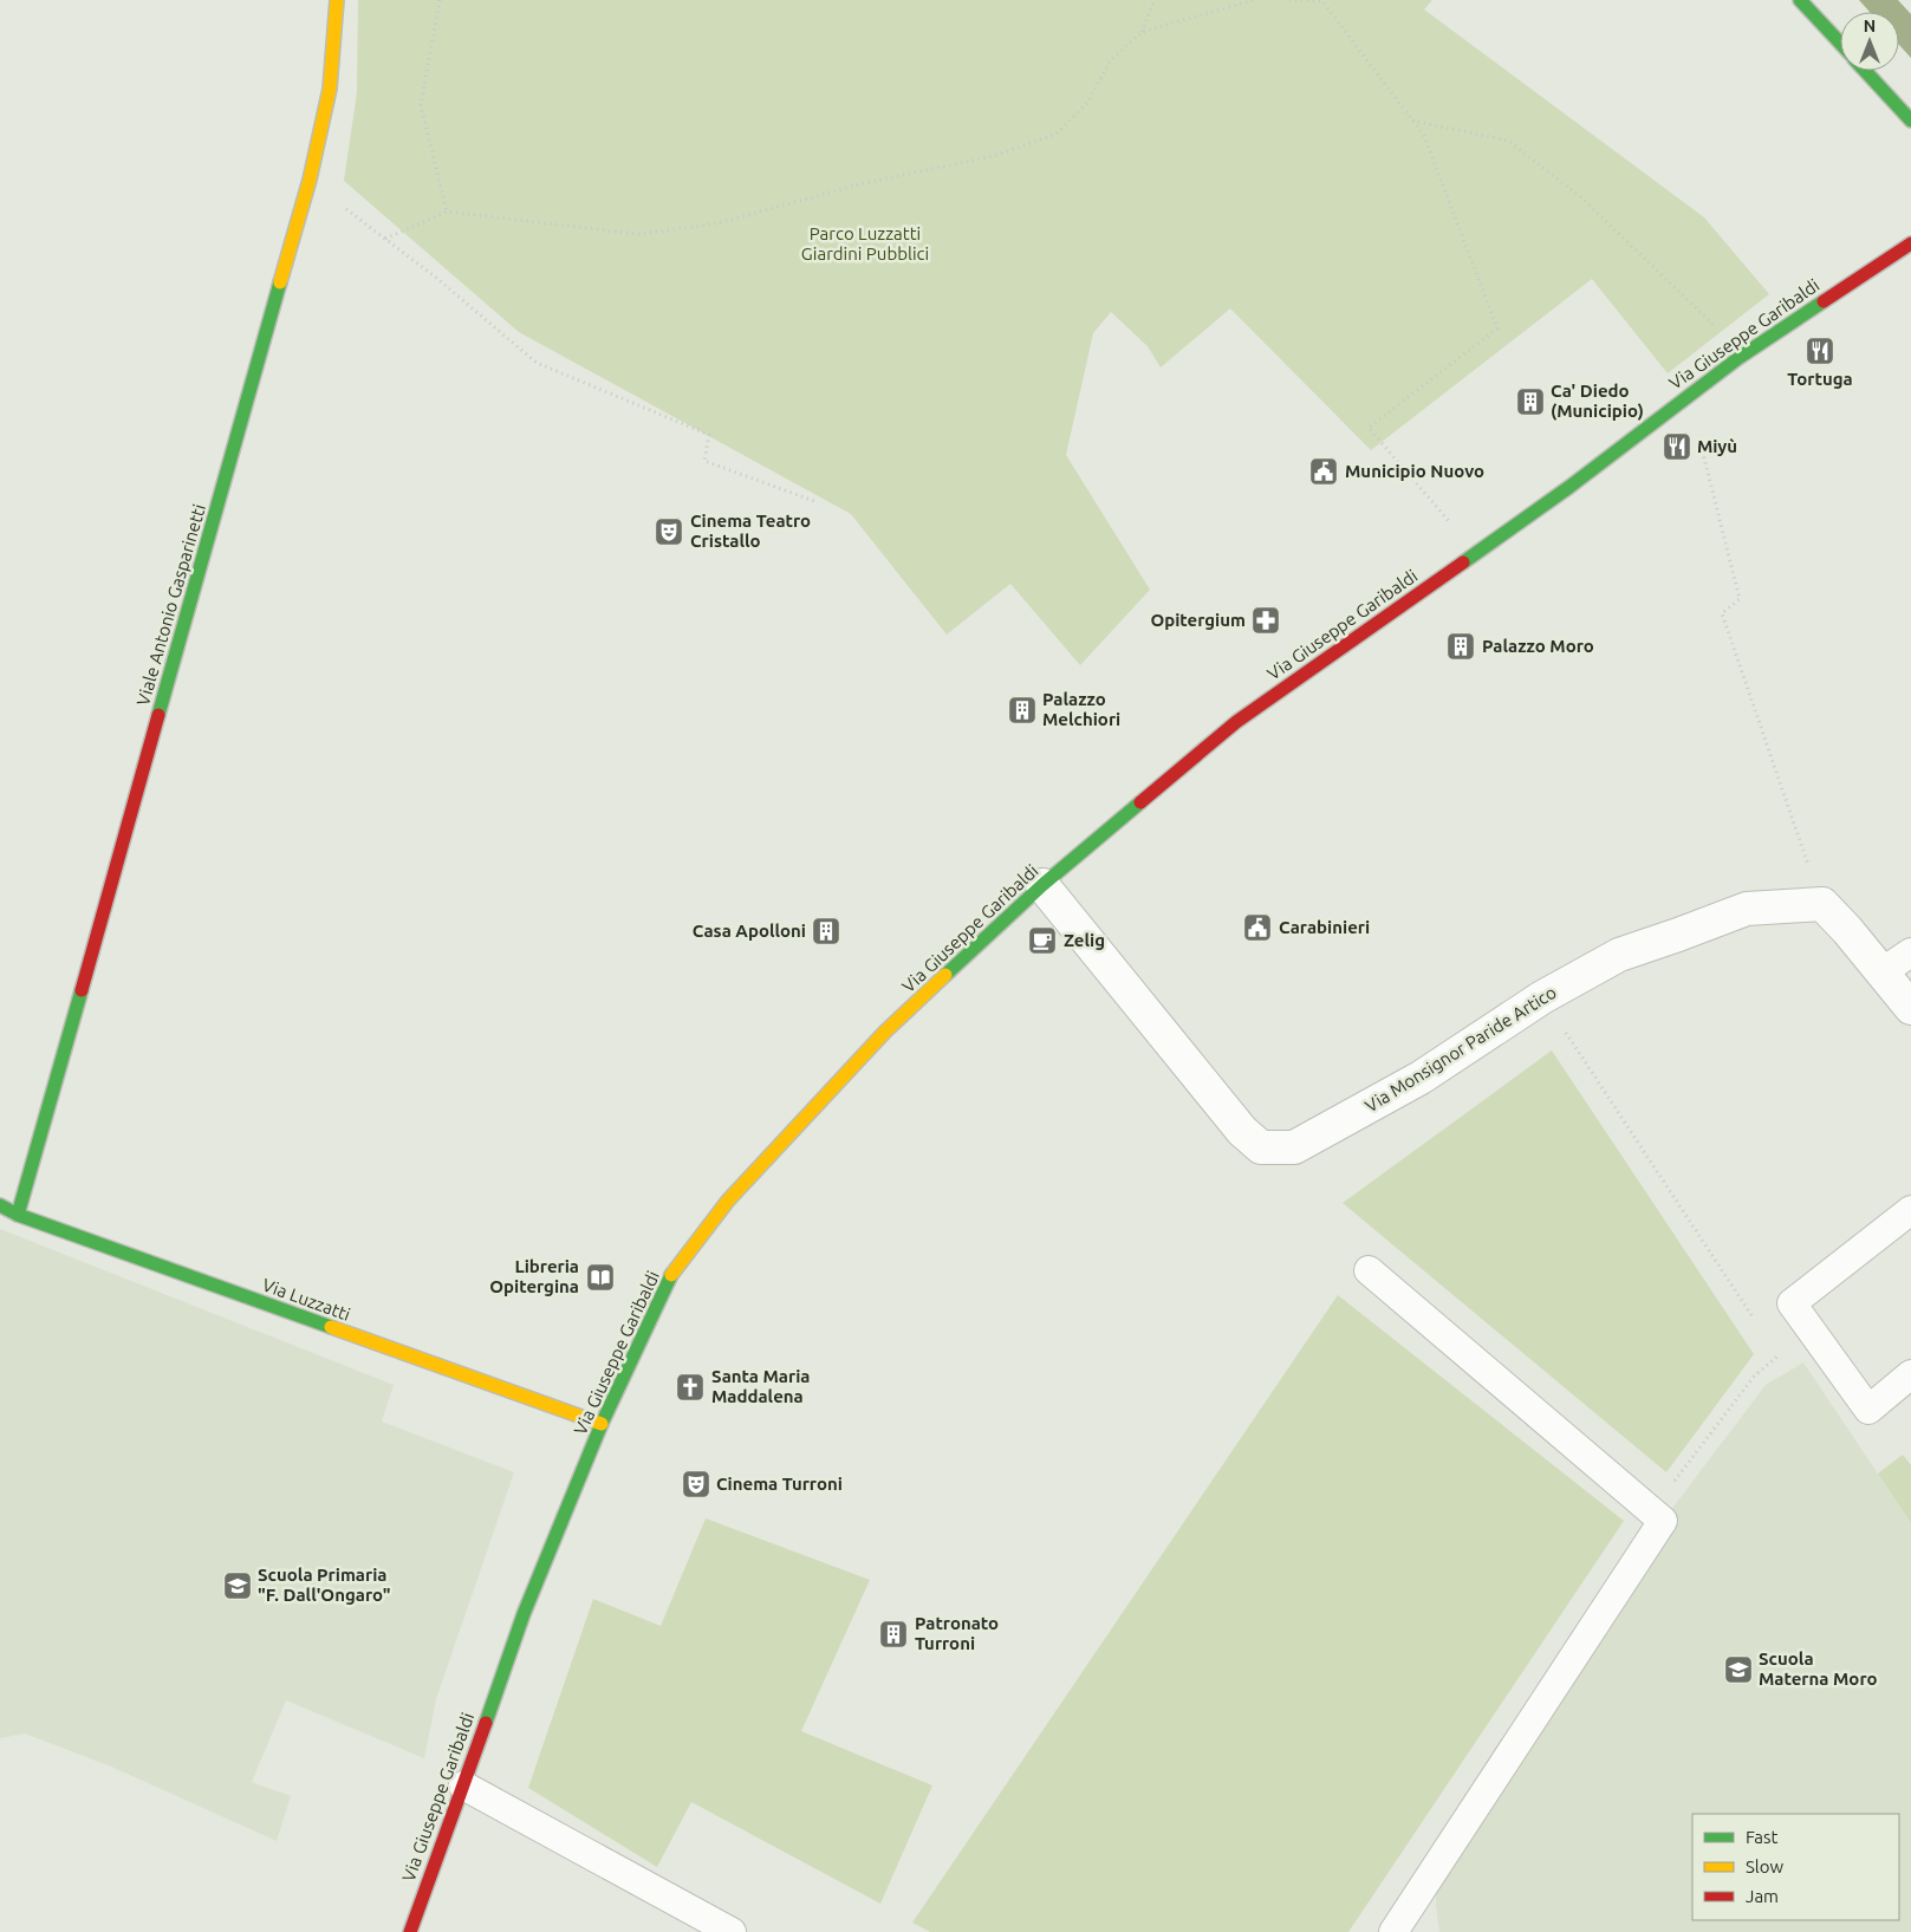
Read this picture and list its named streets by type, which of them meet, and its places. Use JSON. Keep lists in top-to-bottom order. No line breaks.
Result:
{"streets":{"street":["Via Giuseppe Garibaldi","Viale Antonio Gasparinetti","Via Monsignor Paride Artico","Via Luzzatti"]},"crossings":[["Via Giuseppe Garibaldi","Via Monsignor Paride Artico"],["Via Giuseppe Garibaldi","Via Luzzatti"],["Viale Antonio Gasparinetti","Via Luzzatti"]],"parks":["Parco Luzzatti Giardini Pubblici"],"places":{"restaurant":["Tortuga","Miyù"],"building":["Ca' Diedo (Municipio)","Palazzo Moro","Palazzo Melchiori","Casa Apolloni","Patronato Turroni"],"public building":["Municipio Nuovo","Carabinieri"],"theatre":["Cinema Teatro Cristallo","Cinema Turroni"],"pharmacy":["Opitergium"],"cafe":["Zelig"],"library":["Libreria Opitergina"],"church":["Santa Maria Maddalena"],"school or university":["Scuola Primaria \"F. Dall'Ongaro\"","Scuola Materna Moro"]},"legend":["Fast","Slow","Jam"],"north":"top"}
